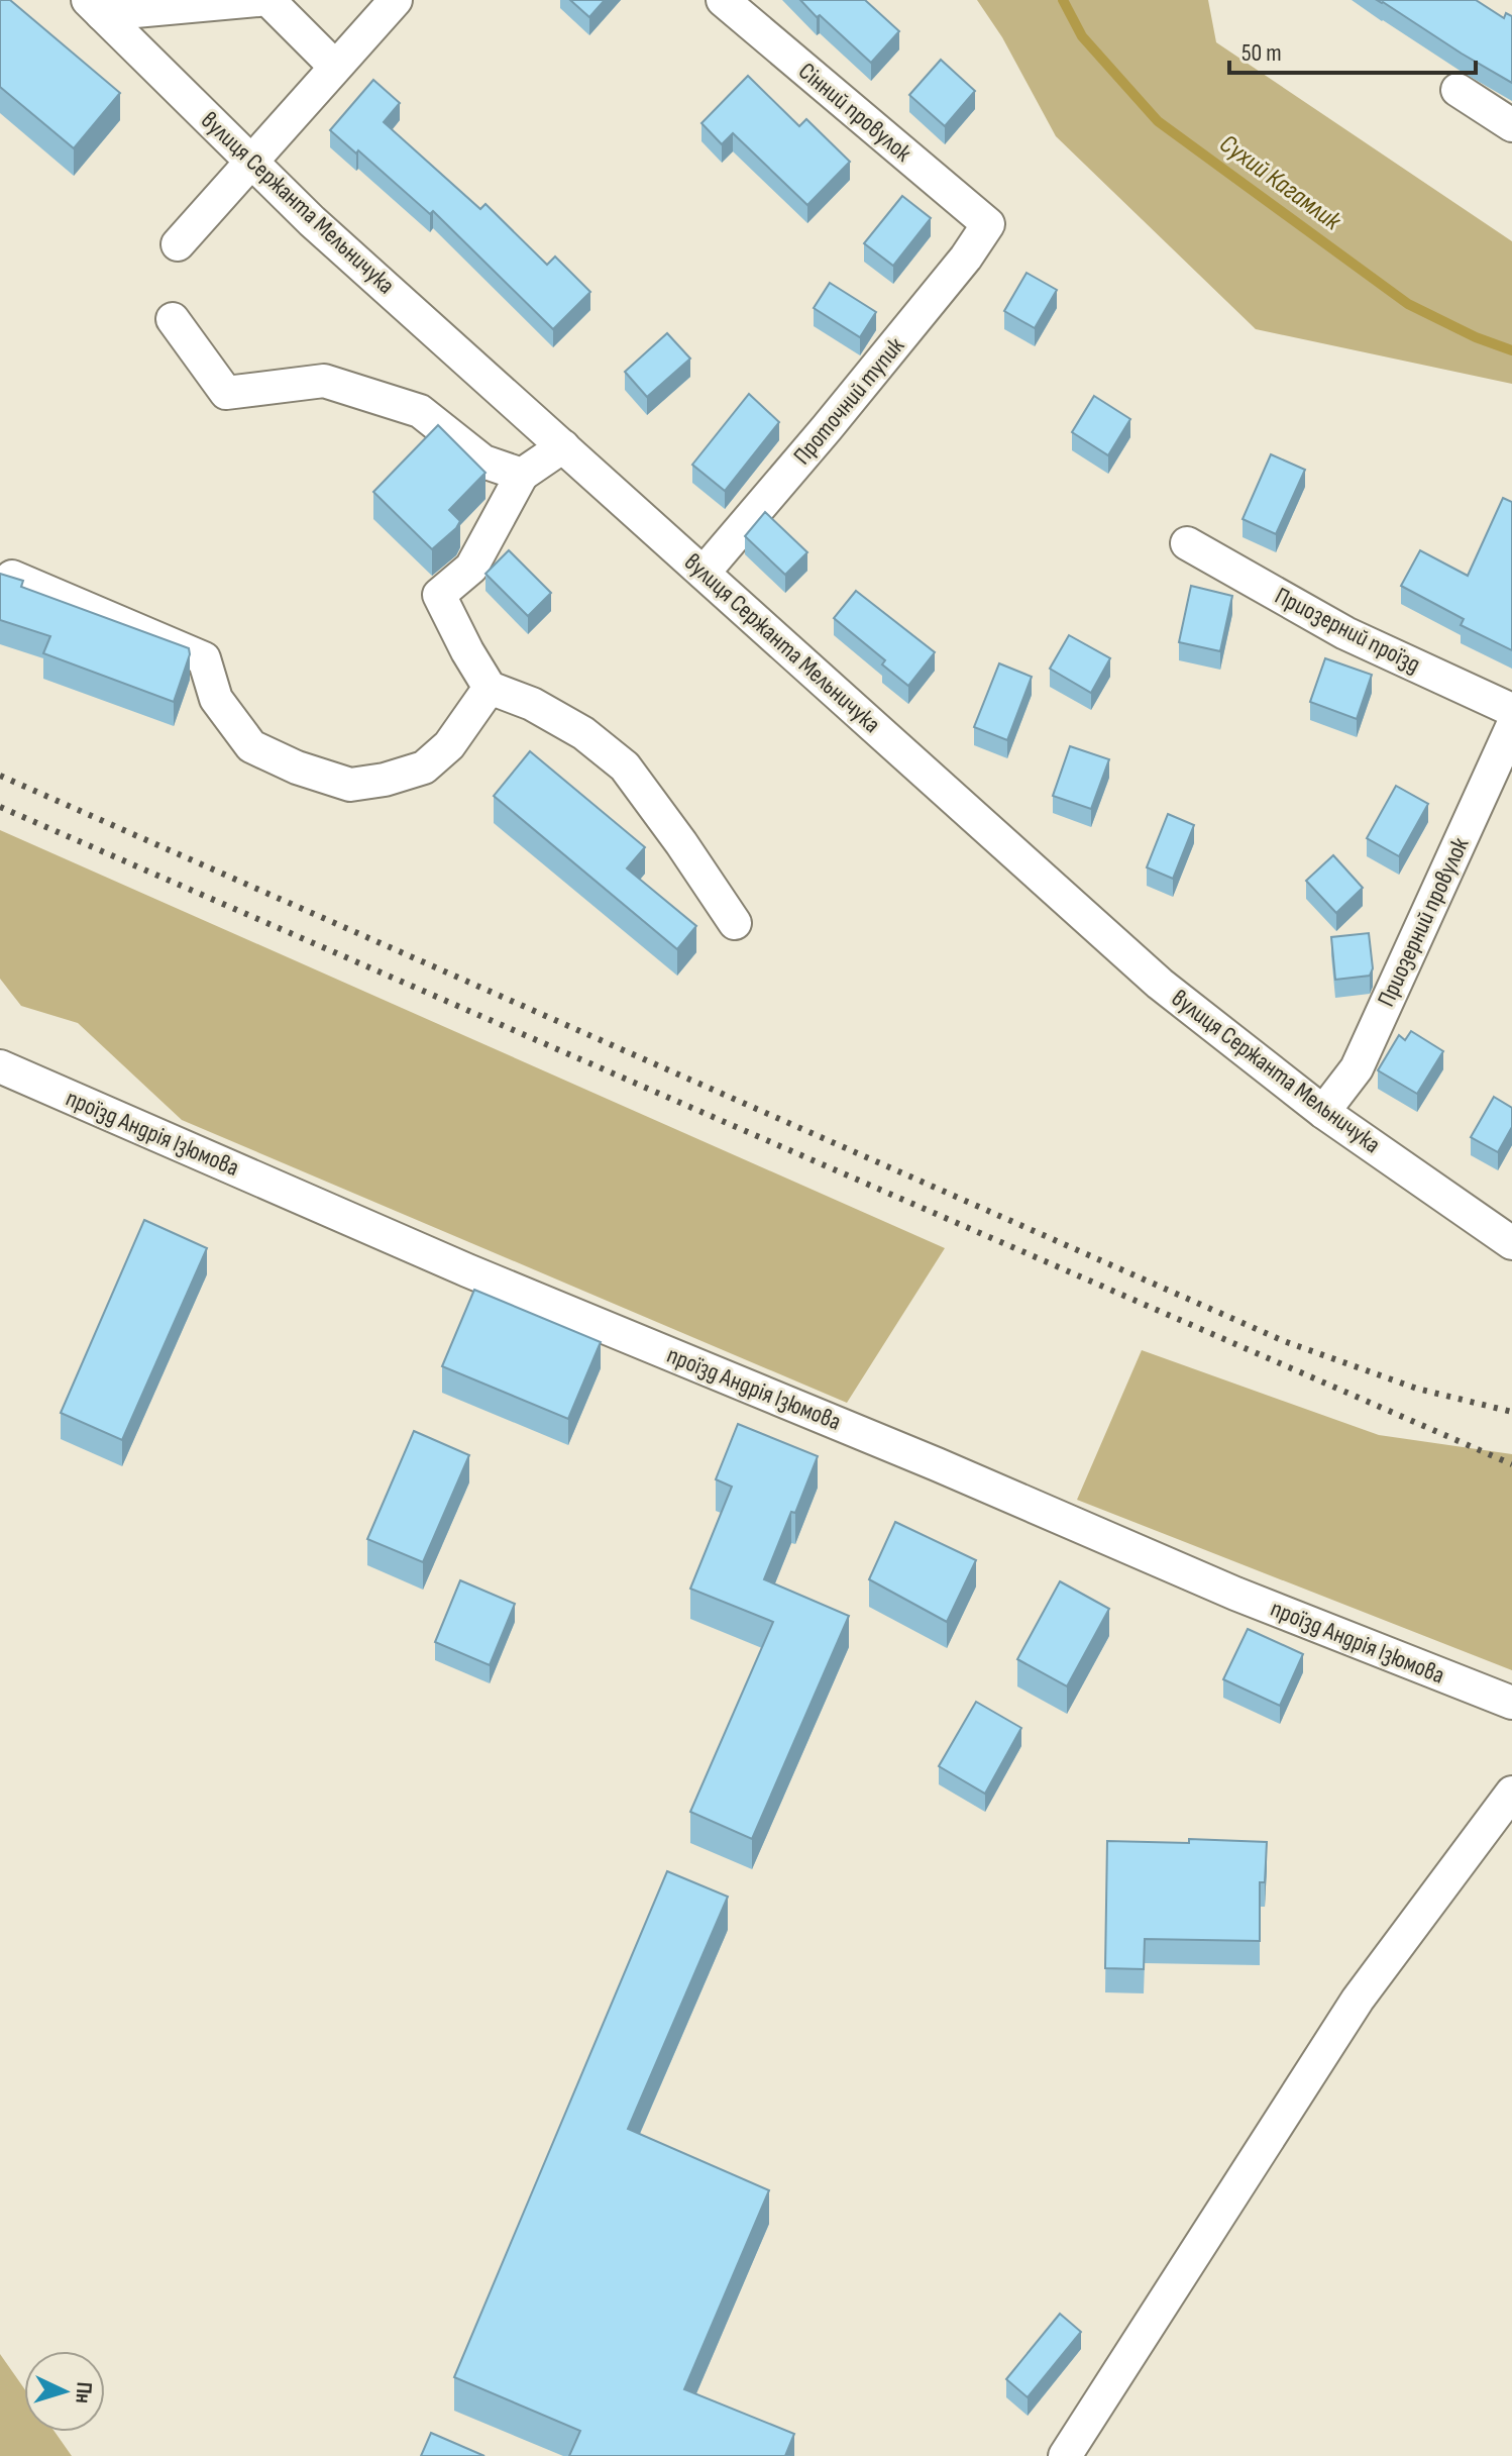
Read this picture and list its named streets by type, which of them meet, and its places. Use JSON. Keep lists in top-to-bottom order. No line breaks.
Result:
{"streets":{"street":["Сінний провулок","вулиця Сержанта Мельничука","Проточний тупик","Приозерний проїзд","Приозерний провулок","проїзд Андрія Ізюмова"]},"crossings":[["Сінний провулок","Проточний тупик"],["вулиця Сержанта Мельничука","Проточний тупик"],["вулиця Сержанта Мельничука","Приозерний провулок"]],"water":["Сухий Кагамлик"],"scale_bar":"50 m","north":"right"}
